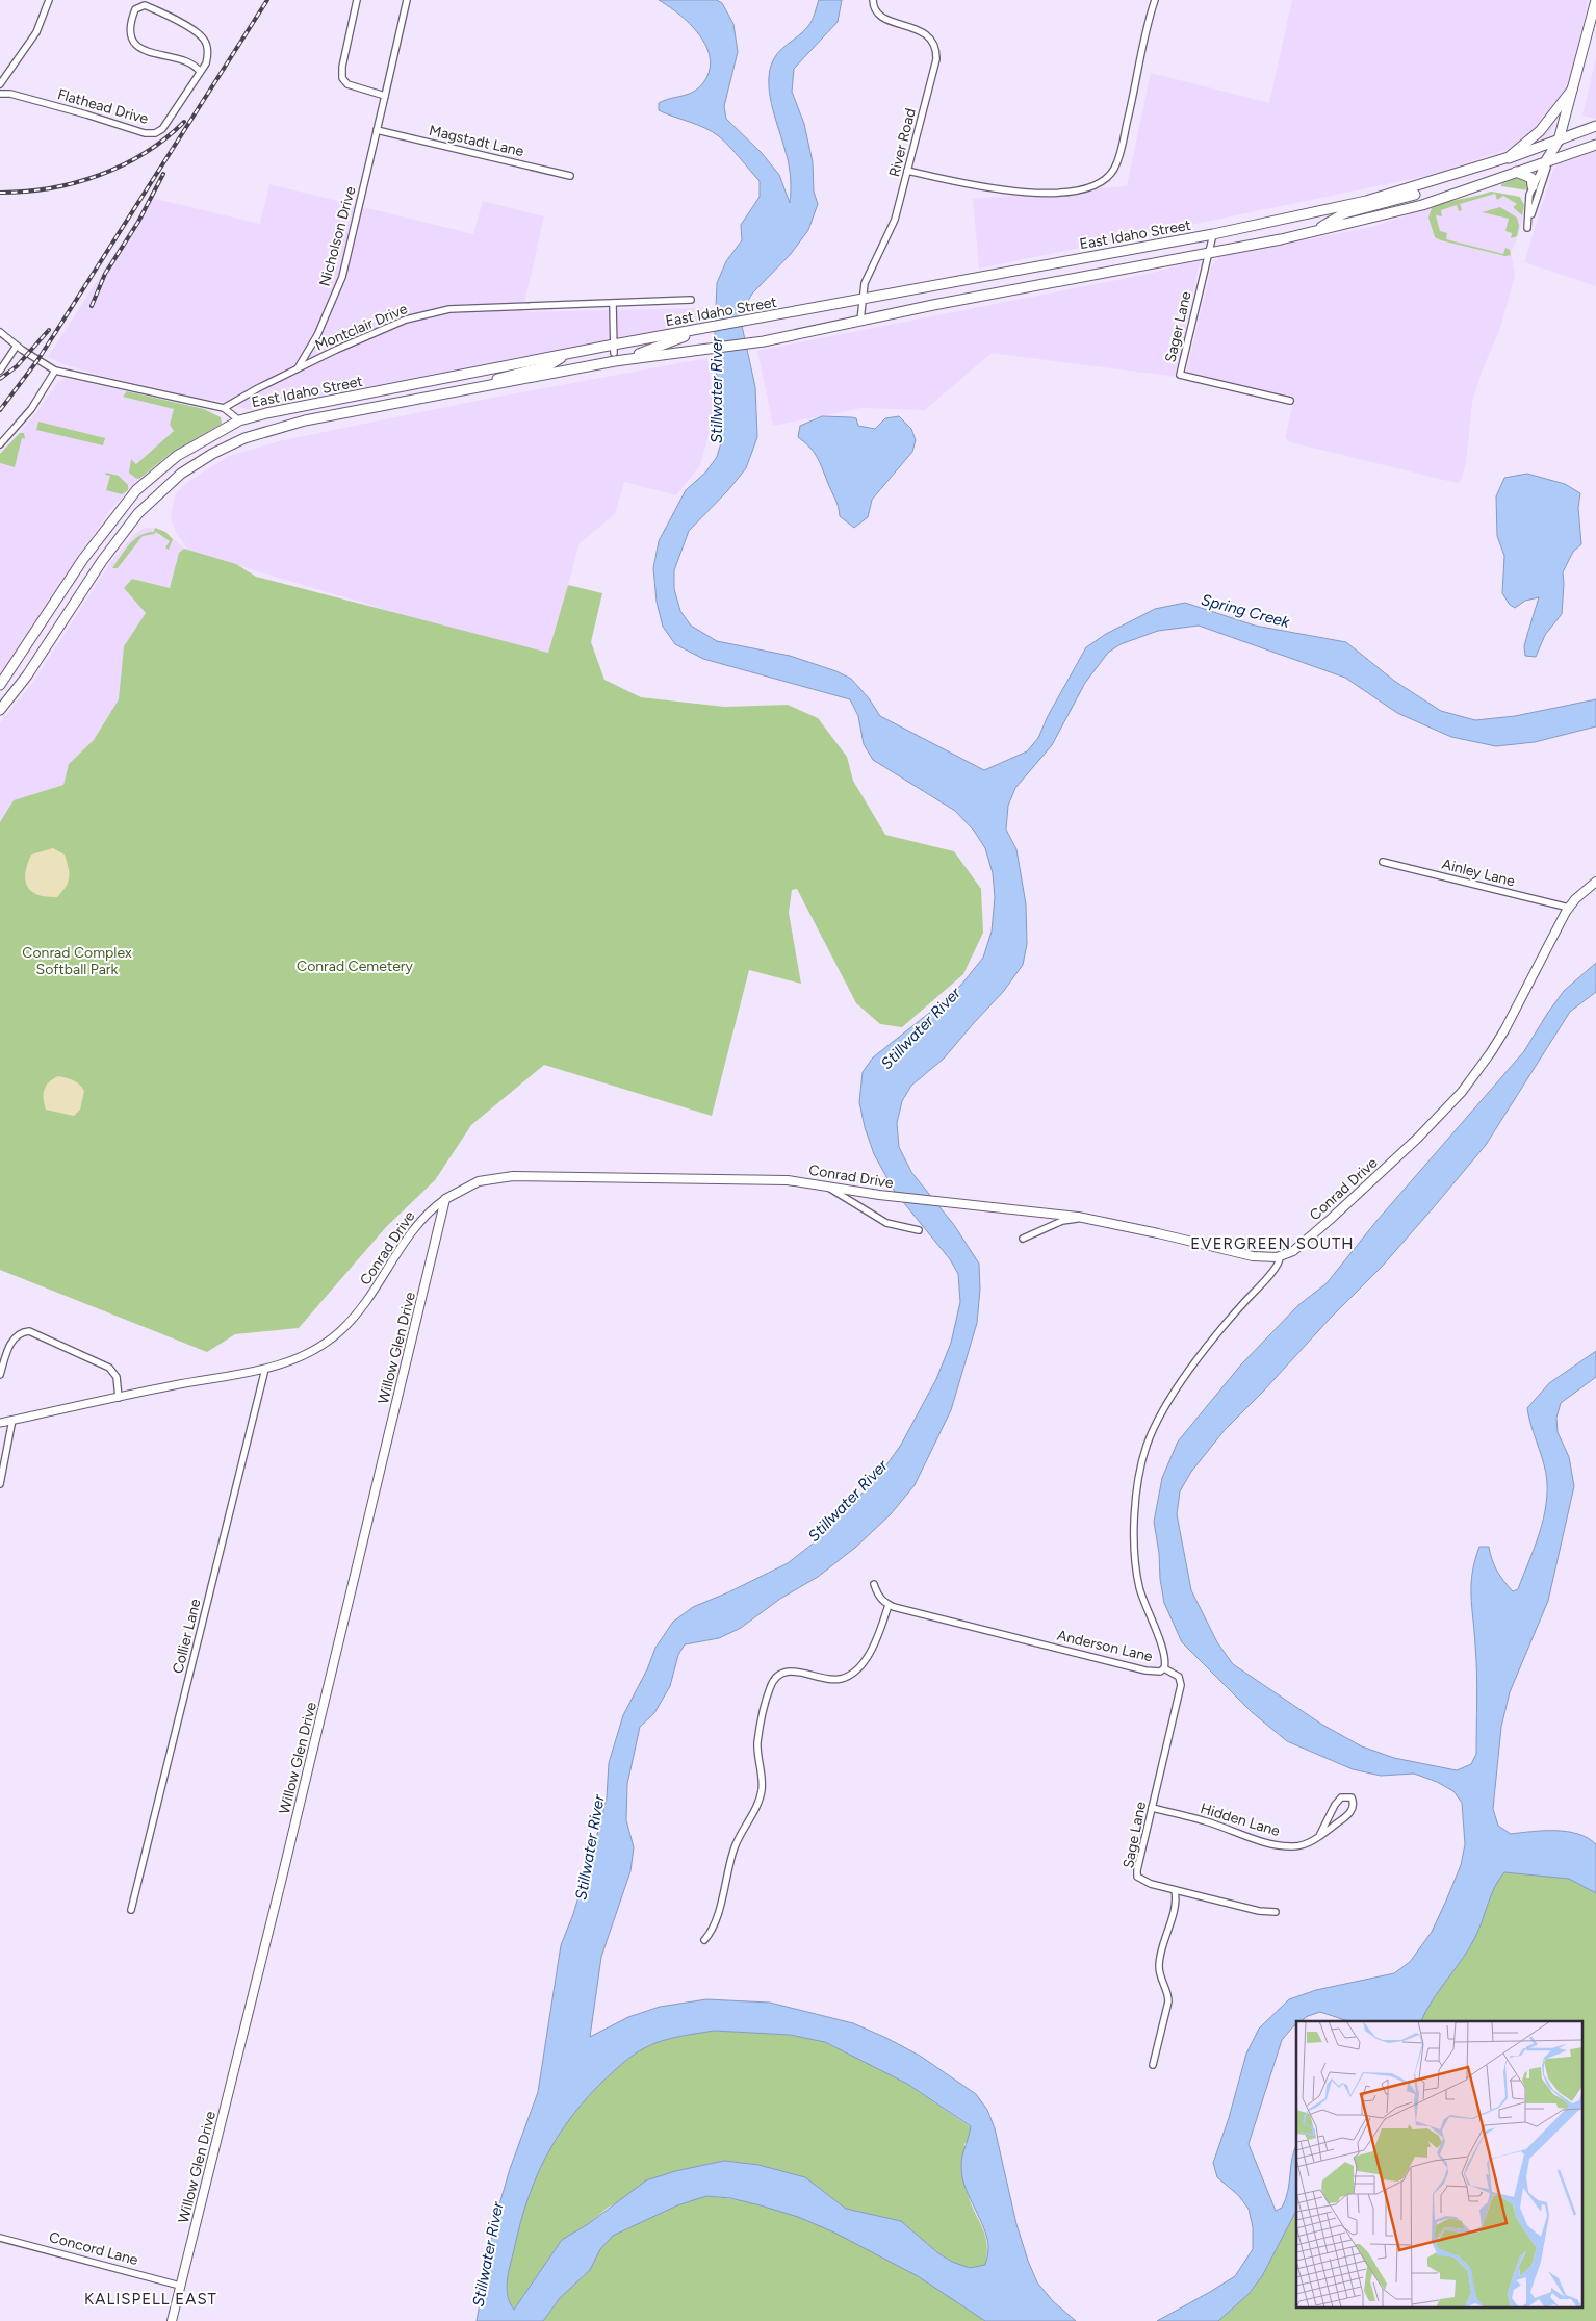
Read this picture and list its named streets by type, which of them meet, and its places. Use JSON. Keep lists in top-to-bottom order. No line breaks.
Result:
{"streets":{"main road":["East Idaho Street","Conrad Drive","Willow Glen Drive"],"street":["Flathead Drive","Magstadt Lane","River Road","Nicholson Drive","Montclair Drive","Sager Lane","Ainley Lane","Collier Lane","Anderson Lane","Hidden Lane","Sage Lane","Concord Lane"]},"crossings":[["Magstadt Lane","Nicholson Drive"],["River Road","East Idaho Street"],["East Idaho Street","Sager Lane"],["Nicholson Drive","Montclair Drive"],["Ainley Lane","Conrad Drive"],["Conrad Drive","Willow Glen Drive"],["Conrad Drive","Collier Lane"],["Conrad Drive","Anderson Lane"],["Willow Glen Drive","Concord Lane"],["Anderson Lane","Sage Lane"],["Hidden Lane","Sage Lane"]],"districts":["EVERGREEN SOUTH","KALISPELL EAST"],"water":["Stillwater River","Spring Creek"],"parks":["Conrad Complex Softball Park","Conrad Cemetery"]}
